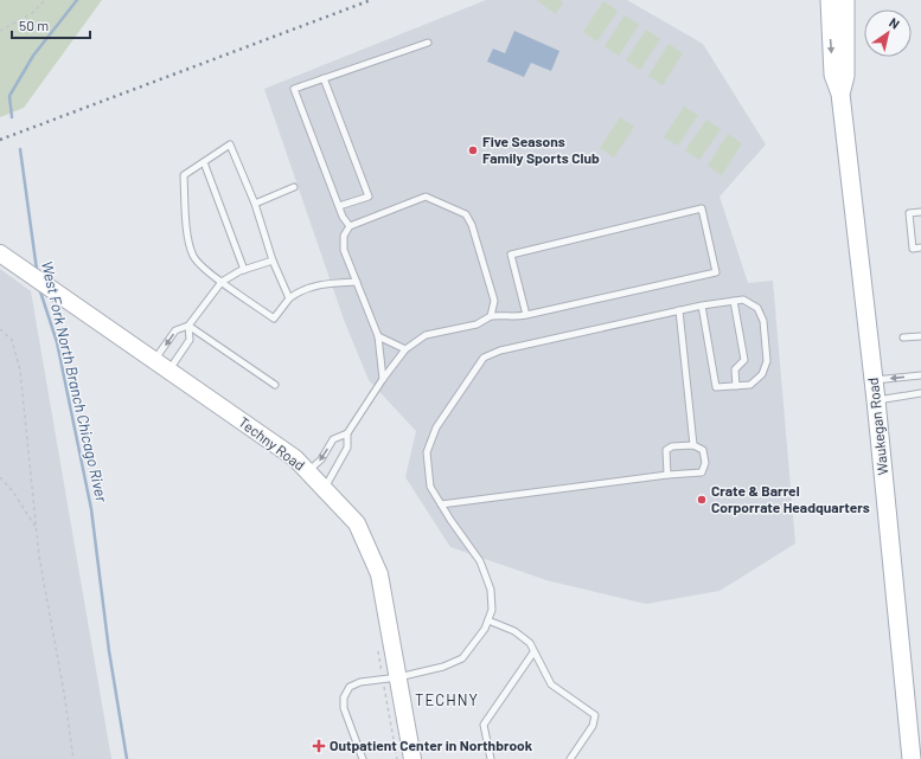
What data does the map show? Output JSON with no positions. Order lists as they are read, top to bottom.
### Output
{
  "streets": {
    "main road": ["Waukegan Road", "Techny Road"]
  },
  "districts": ["TECHNY"],
  "water": ["West Fork North Branch Chicago River"],
  "places": {
    "other": ["Five Seasons Family Sports Club", "Crate & Barrel Corporrate Headquarters"],
    "health": ["Outpatient Center in Northbrook"]
  },
  "scale_bar": "50 m",
  "north": "top right"
}
